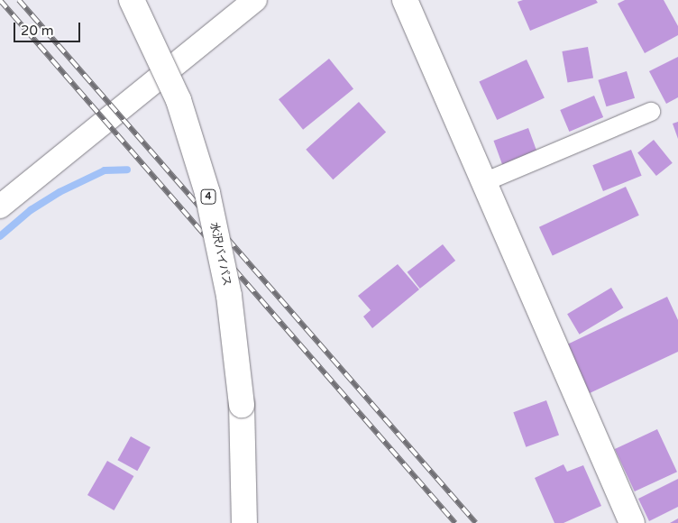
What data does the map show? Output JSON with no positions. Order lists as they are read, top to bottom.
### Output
{
  "streets": {
    "main road": ["4", "水沢バイパス"]
  },
  "scale_bar": "20 m"
}
